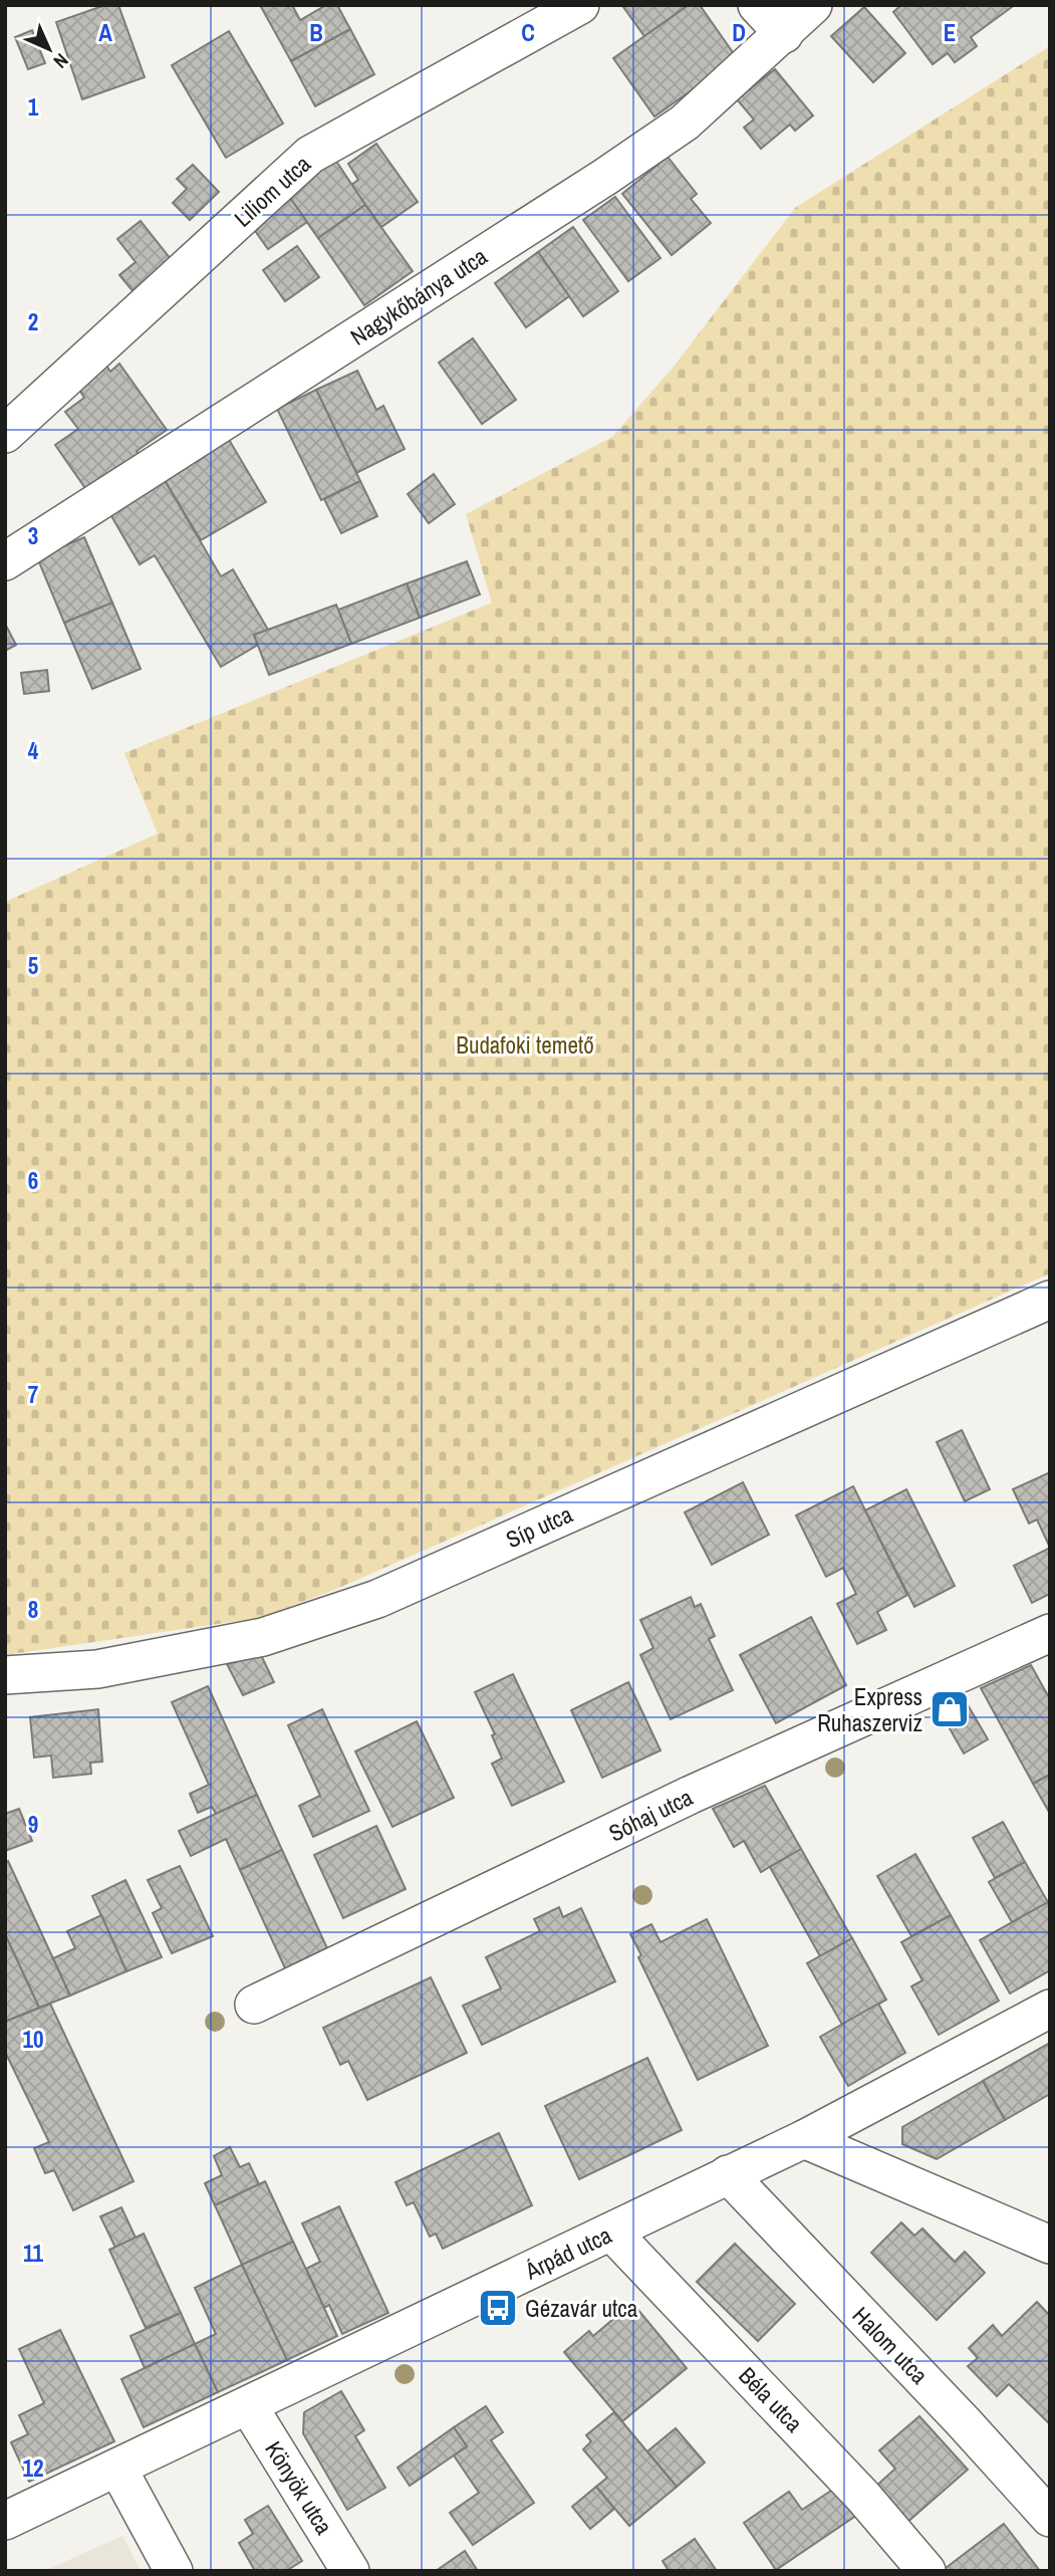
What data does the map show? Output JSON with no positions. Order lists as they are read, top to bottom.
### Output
{
  "streets": {
    "street": [
      "Liliom utca",
      "Nagykőbánya utca",
      "Síp utca",
      "Sóhaj utca",
      "Árpád utca",
      "Halom utca",
      "Béla utca",
      "Könyök utca"
    ]
  },
  "crossings": [
    ["Árpád utca", "Halom utca"],
    ["Árpád utca", "Béla utca"],
    ["Árpád utca", "Könyök utca"]
  ],
  "parks": ["Budafoki temető"],
  "places": {
    "shop": ["Express Ruhaszerviz"],
    "bus stop": ["Gézavár utca"]
  },
  "north": "bottom right",
  "grid": {
    "columns": [
      "A",
      "B",
      "C",
      "D",
      "E"
    ],
    "rows": [
      "1",
      "2",
      "3",
      "4",
      "5",
      "6",
      "7",
      "8",
      "9",
      "10",
      "11",
      "12"
    ]
  }
}
